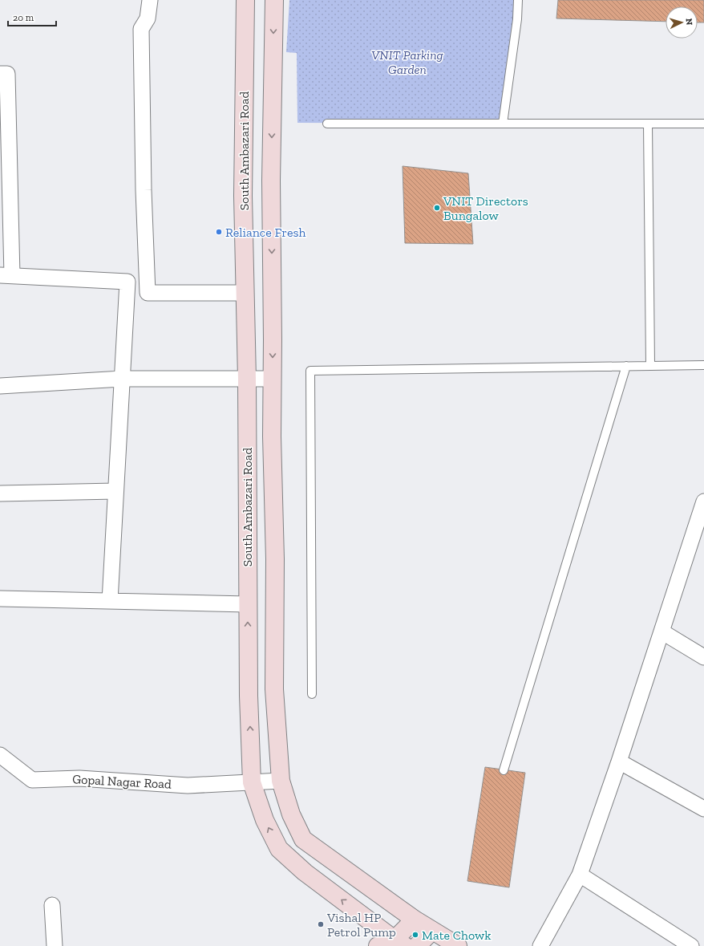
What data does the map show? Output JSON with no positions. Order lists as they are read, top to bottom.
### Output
{
  "streets": {
    "main road": ["South Ambazari Road"],
    "street": ["Gopal Nagar Road"]
  },
  "crossings": [
    ["South Ambazari Road", "Gopal Nagar Road"]
  ],
  "parks": ["VNIT Parking Garden"],
  "places": [
    "VNIT Directors Bungalow",
    "Reliance Fresh",
    "Vishal HP Petrol Pump",
    "Mate Chowk"
  ],
  "scale_bar": "20 m",
  "north": "right"
}
